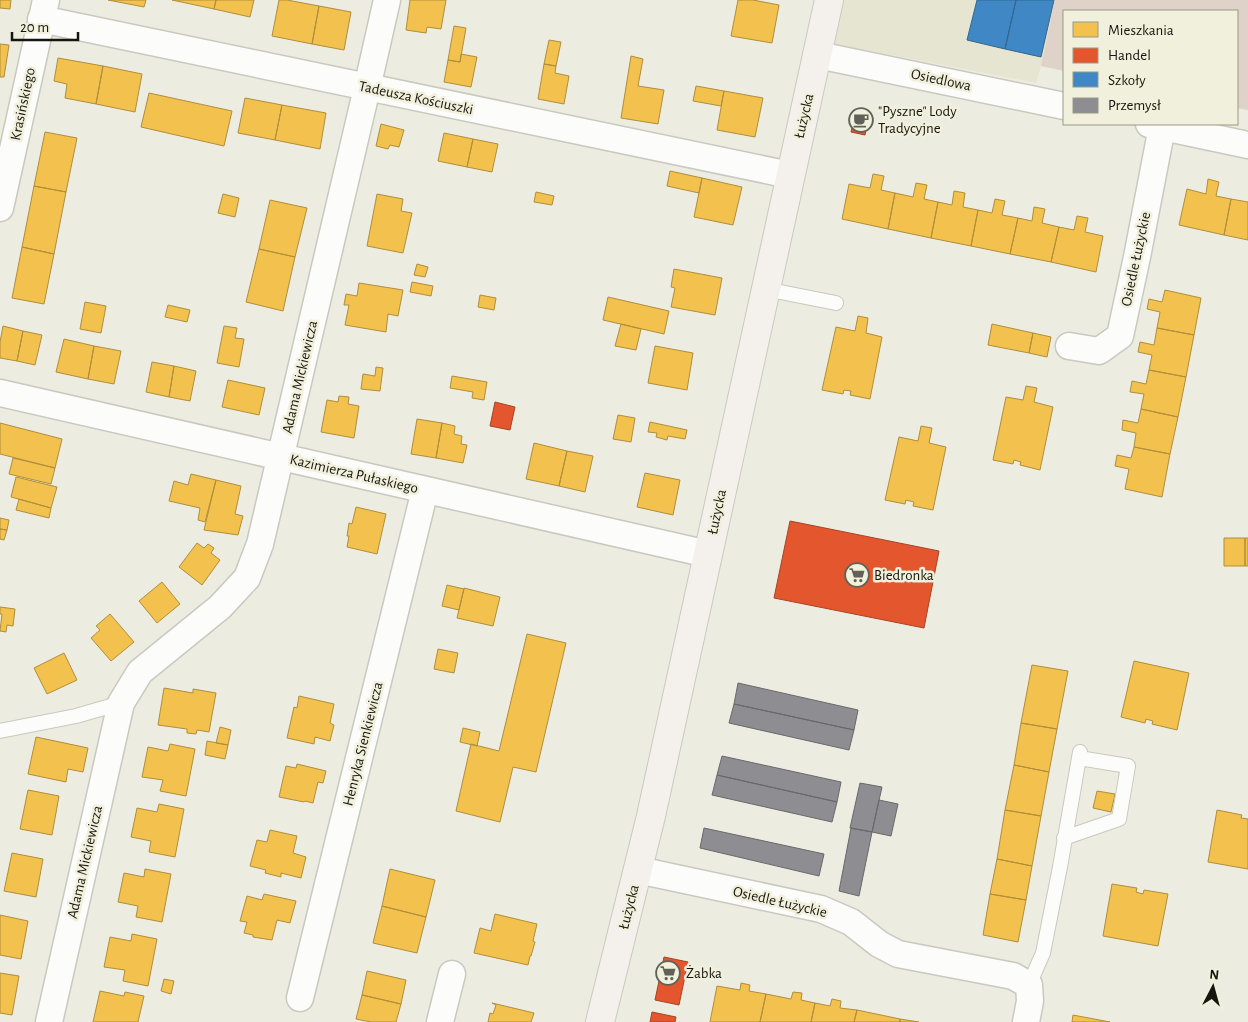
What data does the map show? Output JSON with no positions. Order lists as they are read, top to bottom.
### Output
{
  "streets": {
    "street": [
      "Osiedlowa",
      "Tadeusza Kościuszki",
      "Krasińskiego",
      "Łużycka",
      "Osiedle Łużyckie",
      "Adama Mickiewicza",
      "Kazimierza Pułaskiego",
      "Henryka Sienkiewicza"
    ]
  },
  "crossings": [
    ["Osiedlowa", "Łużycka"],
    ["Tadeusza Kościuszki", "Krasińskiego"],
    ["Tadeusza Kościuszki", "Łużycka"],
    ["Tadeusza Kościuszki", "Adama Mickiewicza"],
    ["Łużycka", "Osiedle Łużyckie"],
    ["Łużycka", "Kazimierza Pułaskiego"],
    ["Adama Mickiewicza", "Kazimierza Pułaskiego"],
    ["Kazimierza Pułaskiego", "Henryka Sienkiewicza"]
  ],
  "places": {
    "cafe": ["\"Pyszne\" Lody Tradycyjne"],
    "supermarket": ["Biedronka", "Żabka"]
  },
  "legend": [
    "Mieszkania",
    "Handel",
    "Szkoły",
    "Przemysł"
  ],
  "scale_bar": "20 m",
  "north": "top"
}
